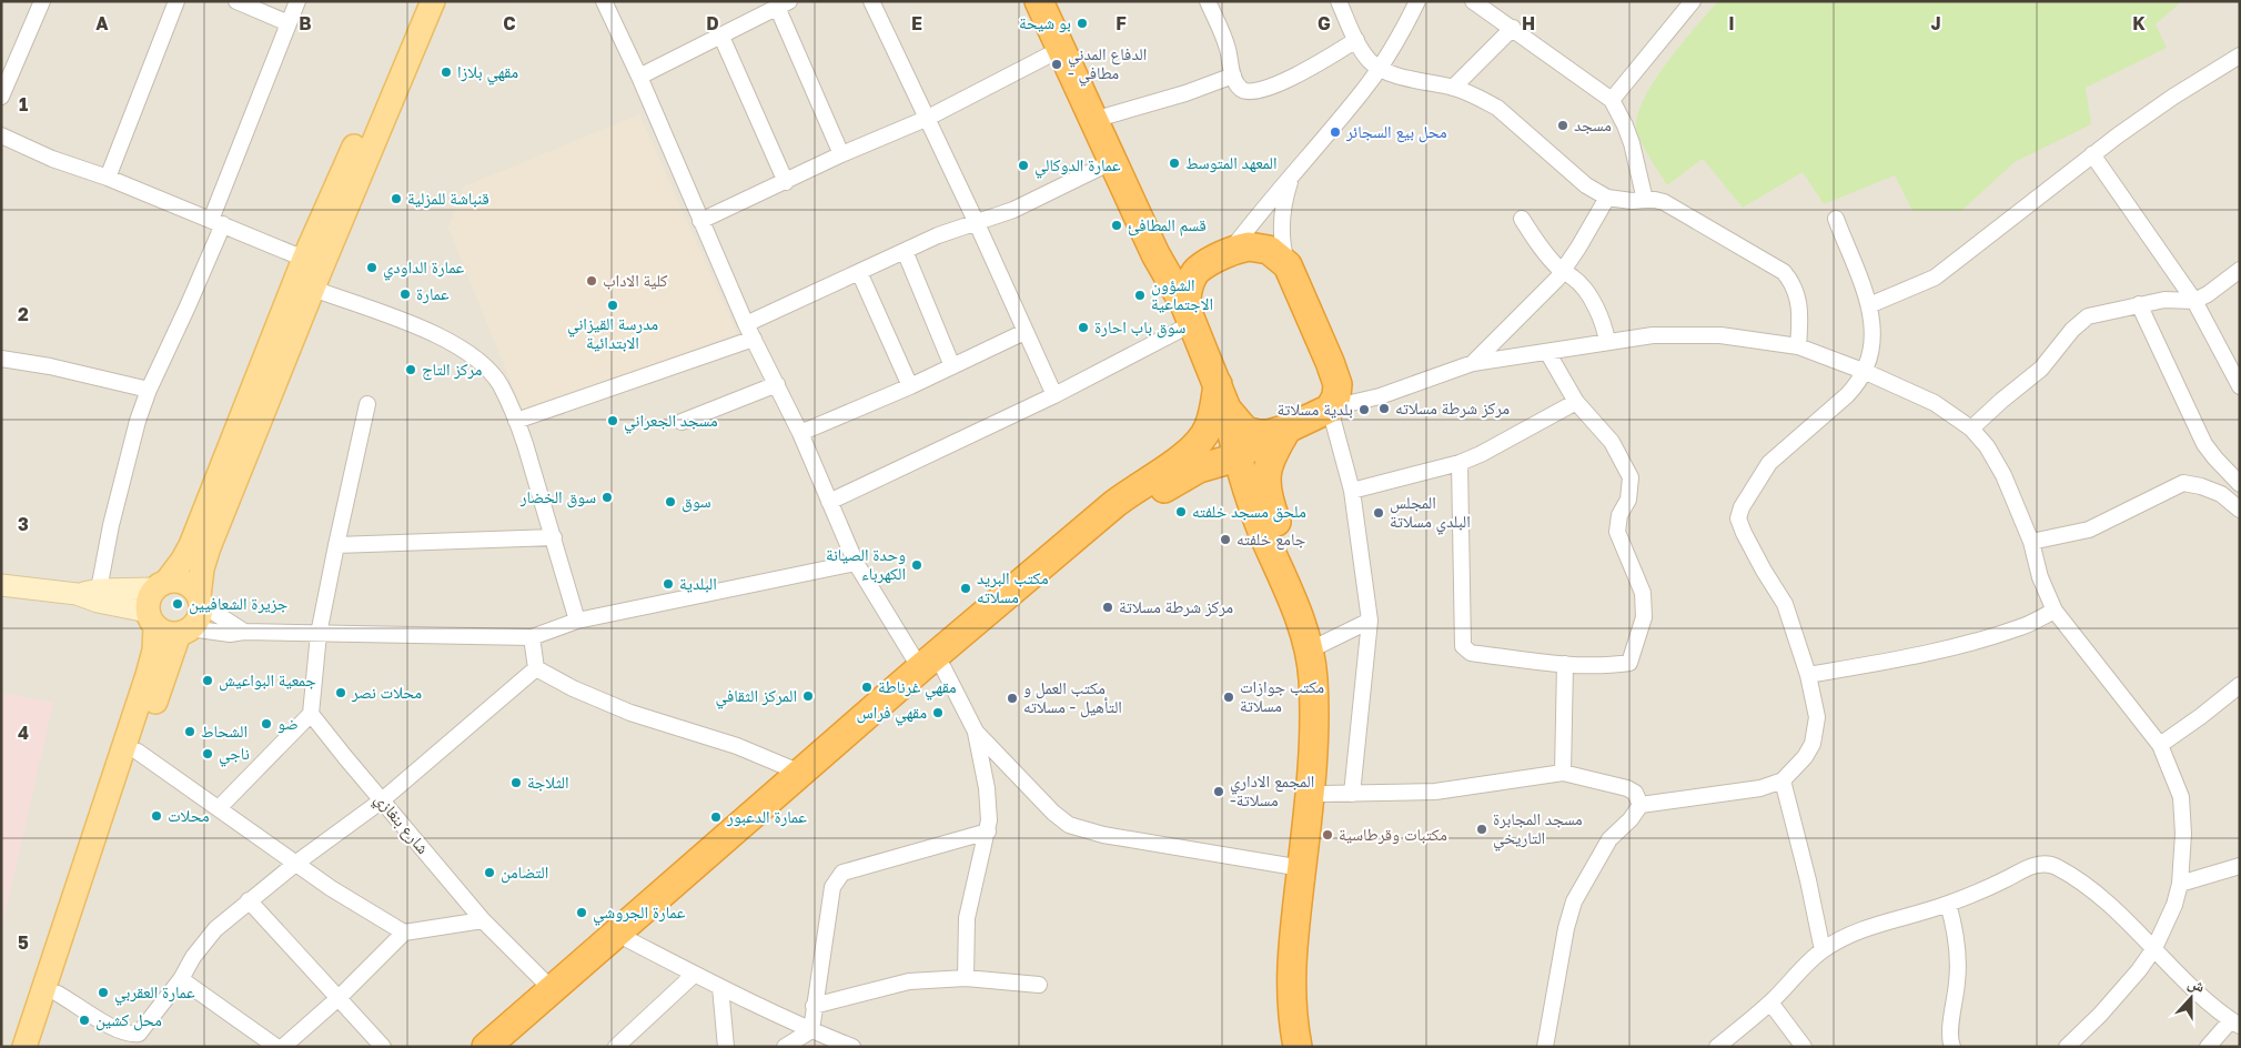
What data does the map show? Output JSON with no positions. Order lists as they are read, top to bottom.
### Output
{
  "streets": {
    "street": ["شارع بنغازي"]
  },
  "places": [
    "بو شيحة",
    "الدفاع المدني - مطافي",
    "مقهي بلازا",
    "مسجد",
    "محل بيع السجائر",
    "المعهد المتوسط",
    "عمارة الدوكالي",
    "قنباشة للمزلية",
    "قسم المطافئ",
    "عمارة الداودي",
    "كلية الاداب",
    "عمارة",
    "الشؤون الاجتماعية",
    "مدرسة القيزاني الابتدائية",
    "سوق باب احارة",
    "مركز التاج",
    "مركز شرطة مسلاته",
    "بلدية مسلاتة",
    "مسجد الجعراني",
    "سوق الخضار",
    "سوق",
    "ملحق مسجد خلفته",
    "المجلس البلدي مسلاتة",
    "جامع خلفته",
    "وحدة الصيانة الكهرباء",
    "البلدية",
    "مكتب البريد مسلاته",
    "جزيرة الشعافيين",
    "مركز شرطة مسلاتة",
    "جمعية البواعيش",
    "مقهي غرناطة",
    "محلات نصر",
    "المركز الثقافي",
    "مكتب جوازات مسلاتة",
    "مكتب العمل و التأهيل - مسلاته",
    "مقهي فراس",
    "ضو",
    "الشحاط",
    "ناجي",
    "الثلاجة",
    "المجمع الاداري -مسلاتة",
    "محلات",
    "عمارة الدعبور",
    "مسجد المجابرة التاريخي",
    "مكتبات وقرطاسية",
    "التضامن",
    "عمارة الجروشي",
    "عمارة العقربي",
    "محل كشين"
  ],
  "north": "top",
  "grid": {
    "columns": [
      "A",
      "B",
      "C",
      "D",
      "E",
      "F",
      "G",
      "H",
      "I",
      "J",
      "K"
    ],
    "rows": [
      "1",
      "2",
      "3",
      "4",
      "5"
    ]
  }
}
